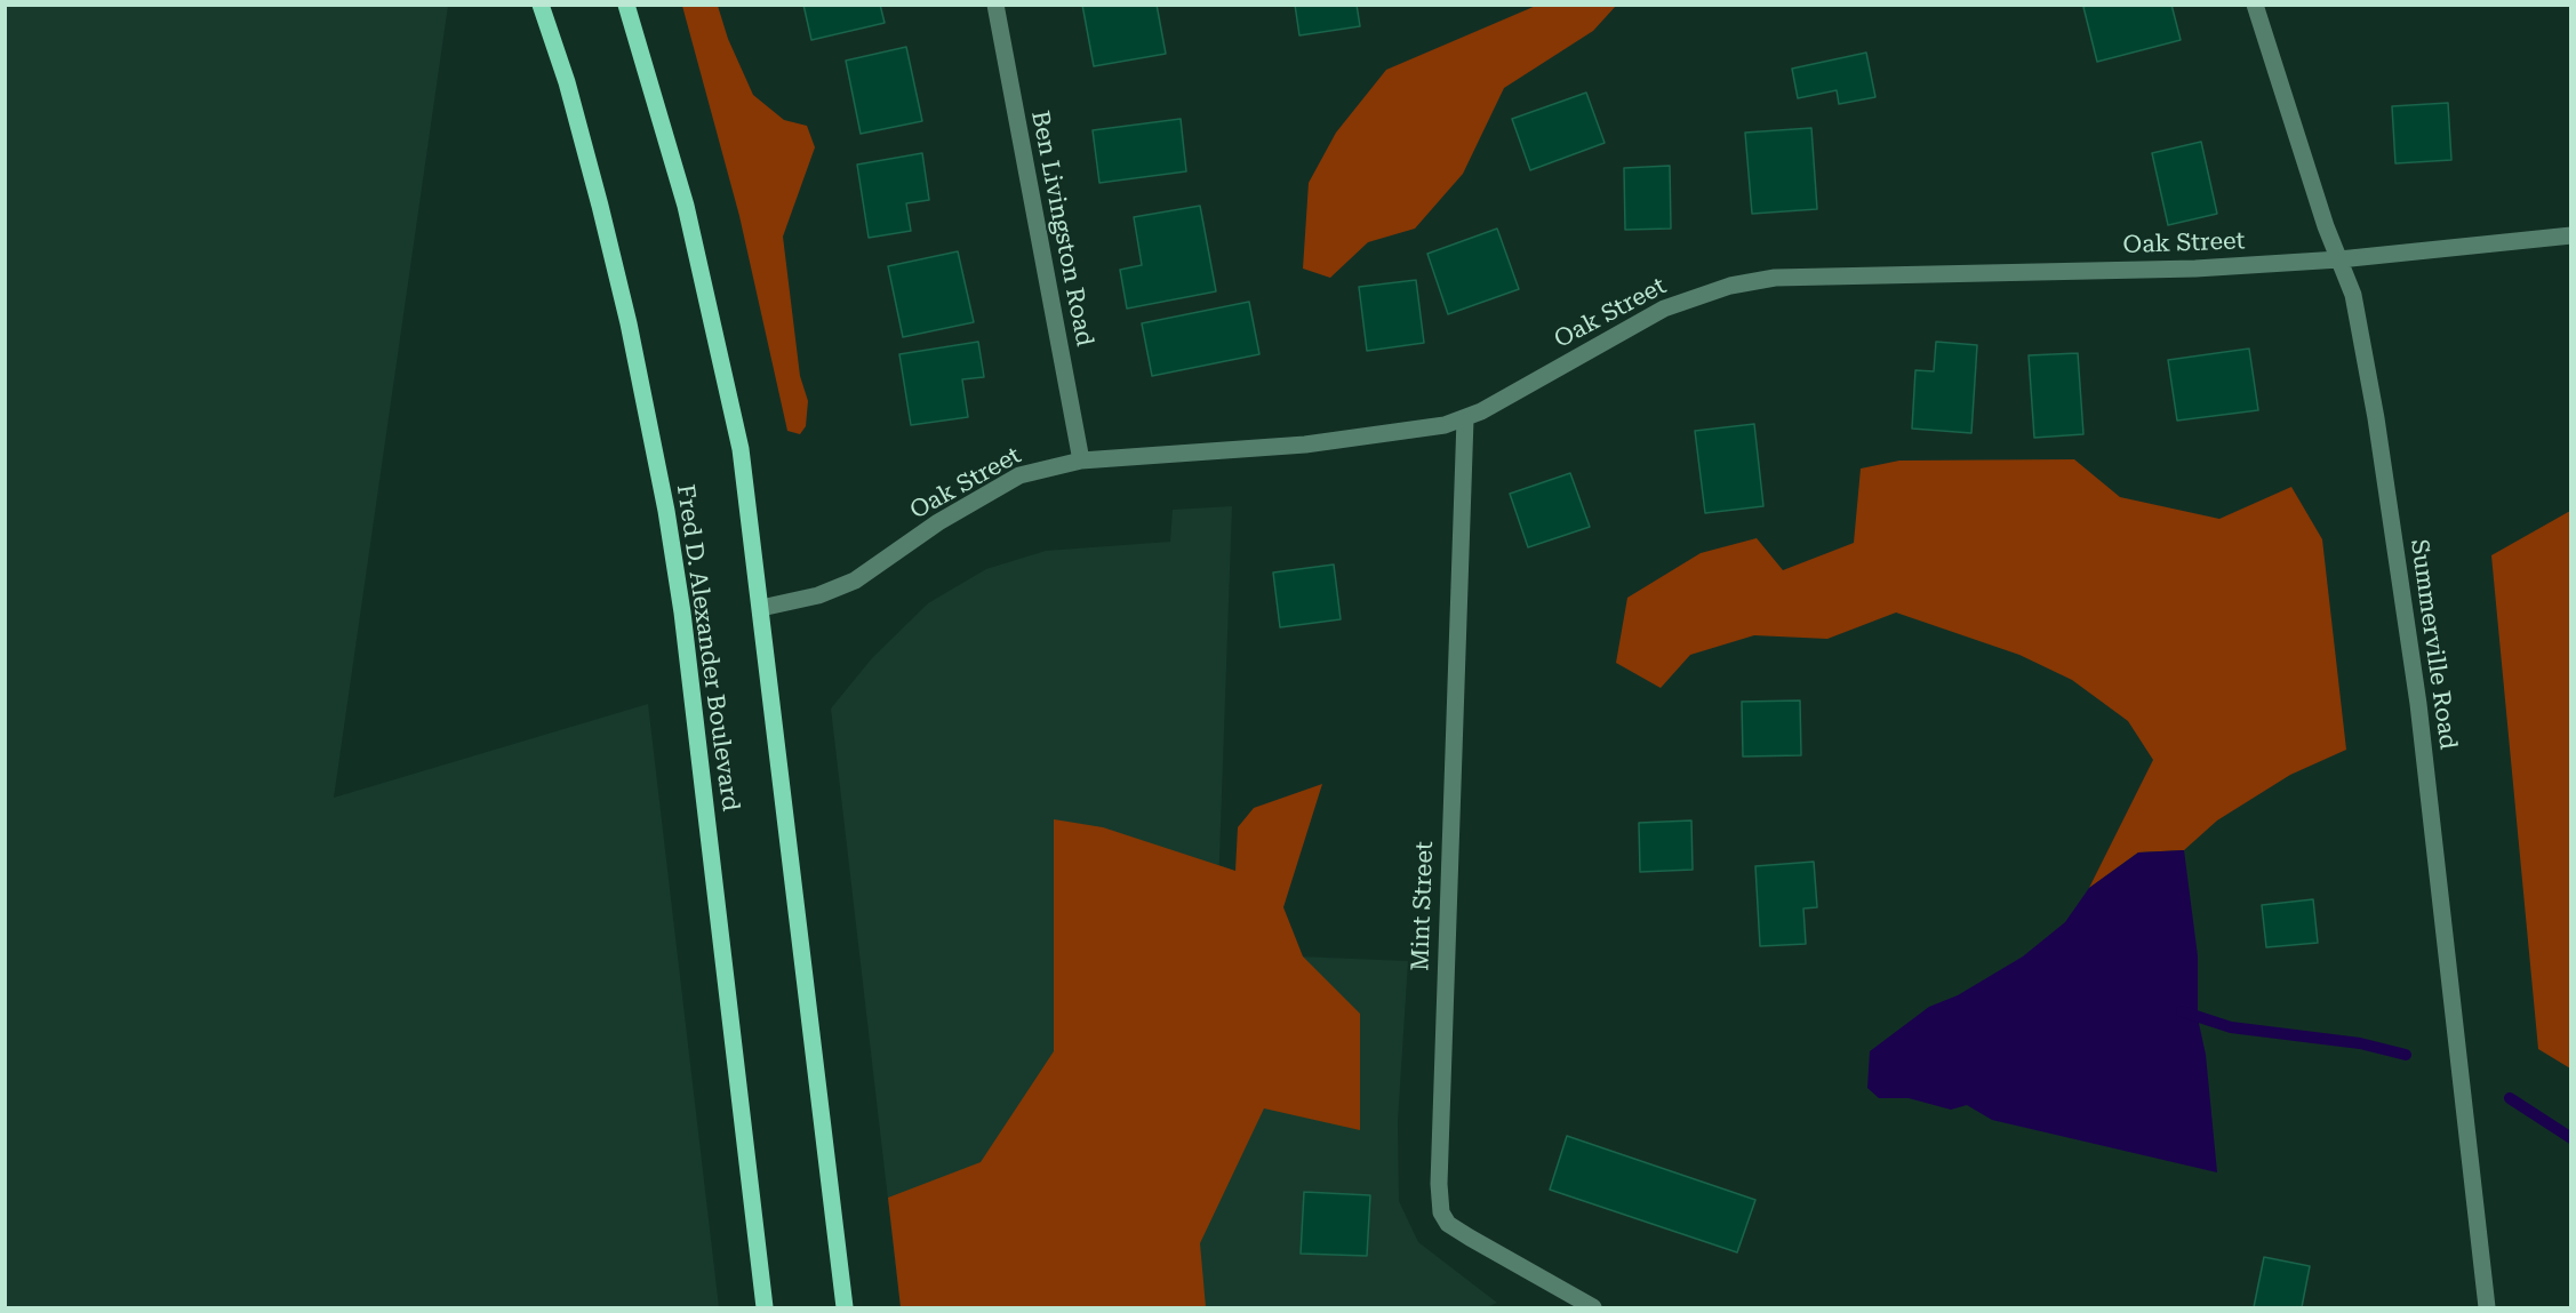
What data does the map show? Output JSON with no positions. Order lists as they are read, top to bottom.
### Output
{
  "streets": {
    "main road": ["Fred D. Alexander Boulevard"],
    "street": [
      "Ben Livingston Road",
      "Oak Street",
      "Summerville Road",
      "Mint Street"
    ]
  },
  "crossings": [
    ["Ben Livingston Road", "Oak Street"],
    ["Oak Street", "Summerville Road"],
    ["Oak Street", "Mint Street"]
  ]
}
